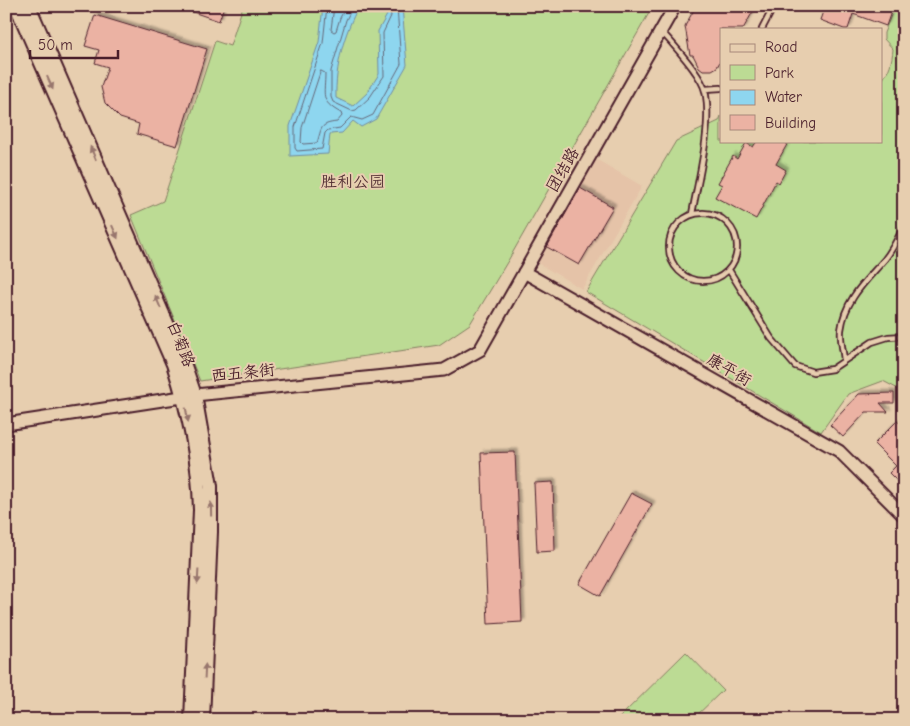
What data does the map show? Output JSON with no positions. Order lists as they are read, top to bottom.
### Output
{
  "streets": {
    "main road": ["白菊路"],
    "street": ["团结路", "康平街", "西五条街"]
  },
  "crossings": [
    ["团结路", "康平街"],
    ["团结路", "西五条街"],
    ["白菊路", "西五条街"]
  ],
  "parks": ["胜利公园"],
  "legend": [
    "Road",
    "Park",
    "Water",
    "Building"
  ],
  "scale_bar": "50 m"
}
